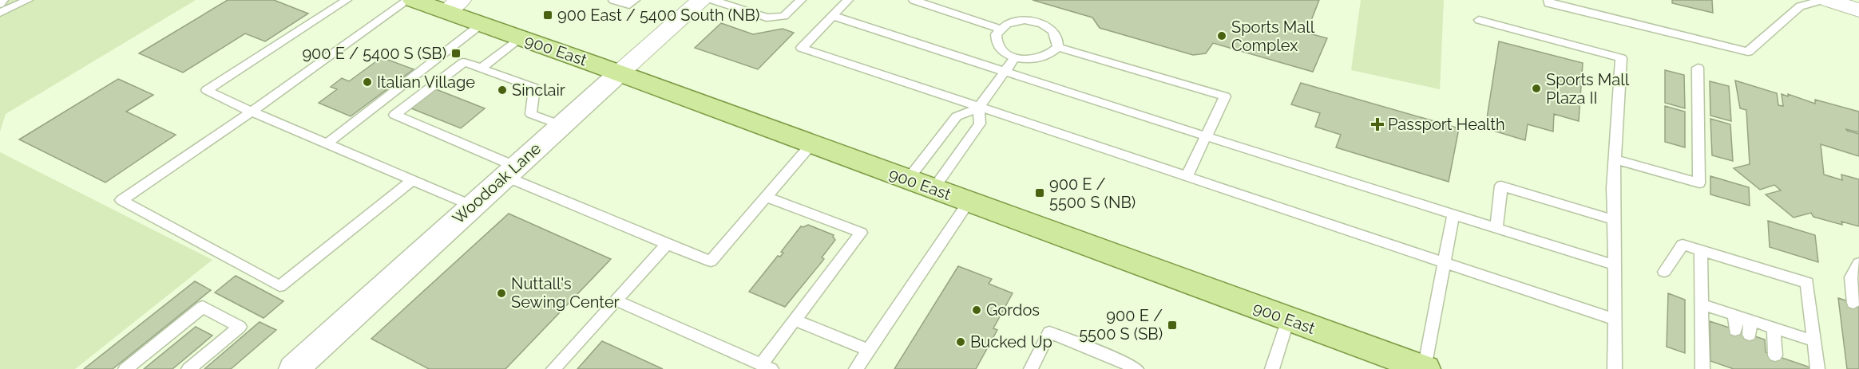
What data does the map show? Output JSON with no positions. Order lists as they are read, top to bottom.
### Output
{
  "streets": {
    "main road": ["900 East"],
    "street": ["Woodoak Lane"]
  },
  "crossings": [
    ["900 East", "Woodoak Lane"]
  ],
  "places": {
    "transit": [
      "900 East / 5400 South (NB)",
      "900 E / 5400 S (SB)",
      "900 E / 5500 S (NB)",
      "900 E / 5500 S (SB)"
    ],
    "other": [
      "Sports Mall Complex",
      "Italian Village",
      "Sports Mall Plaza II",
      "Sinclair",
      "Nuttall's Sewing Center",
      "Gordos",
      "Bucked Up"
    ],
    "health": ["Passport Health"]
  }
}
